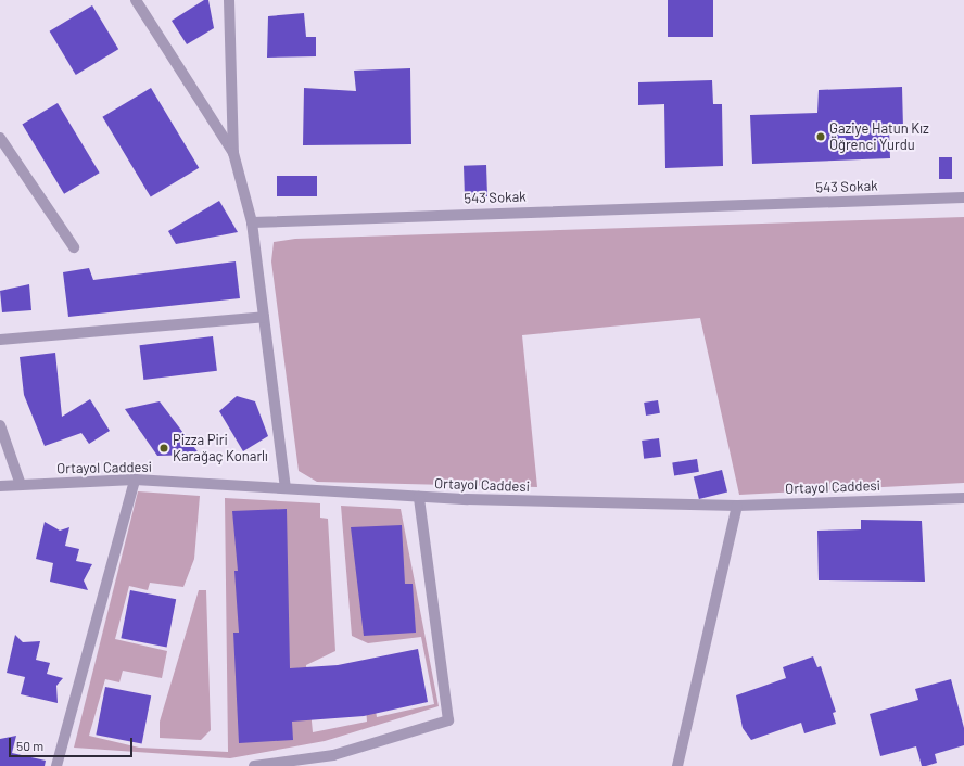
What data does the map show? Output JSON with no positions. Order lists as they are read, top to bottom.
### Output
{
  "streets": {
    "street": ["543 Sokak", "Ortayol Caddesi"]
  },
  "places": ["Gaziye Hatun Kız Öğrenci Yurdu", "Pizza Piri Karağaç Konarlı"],
  "scale_bar": "50 m"
}
